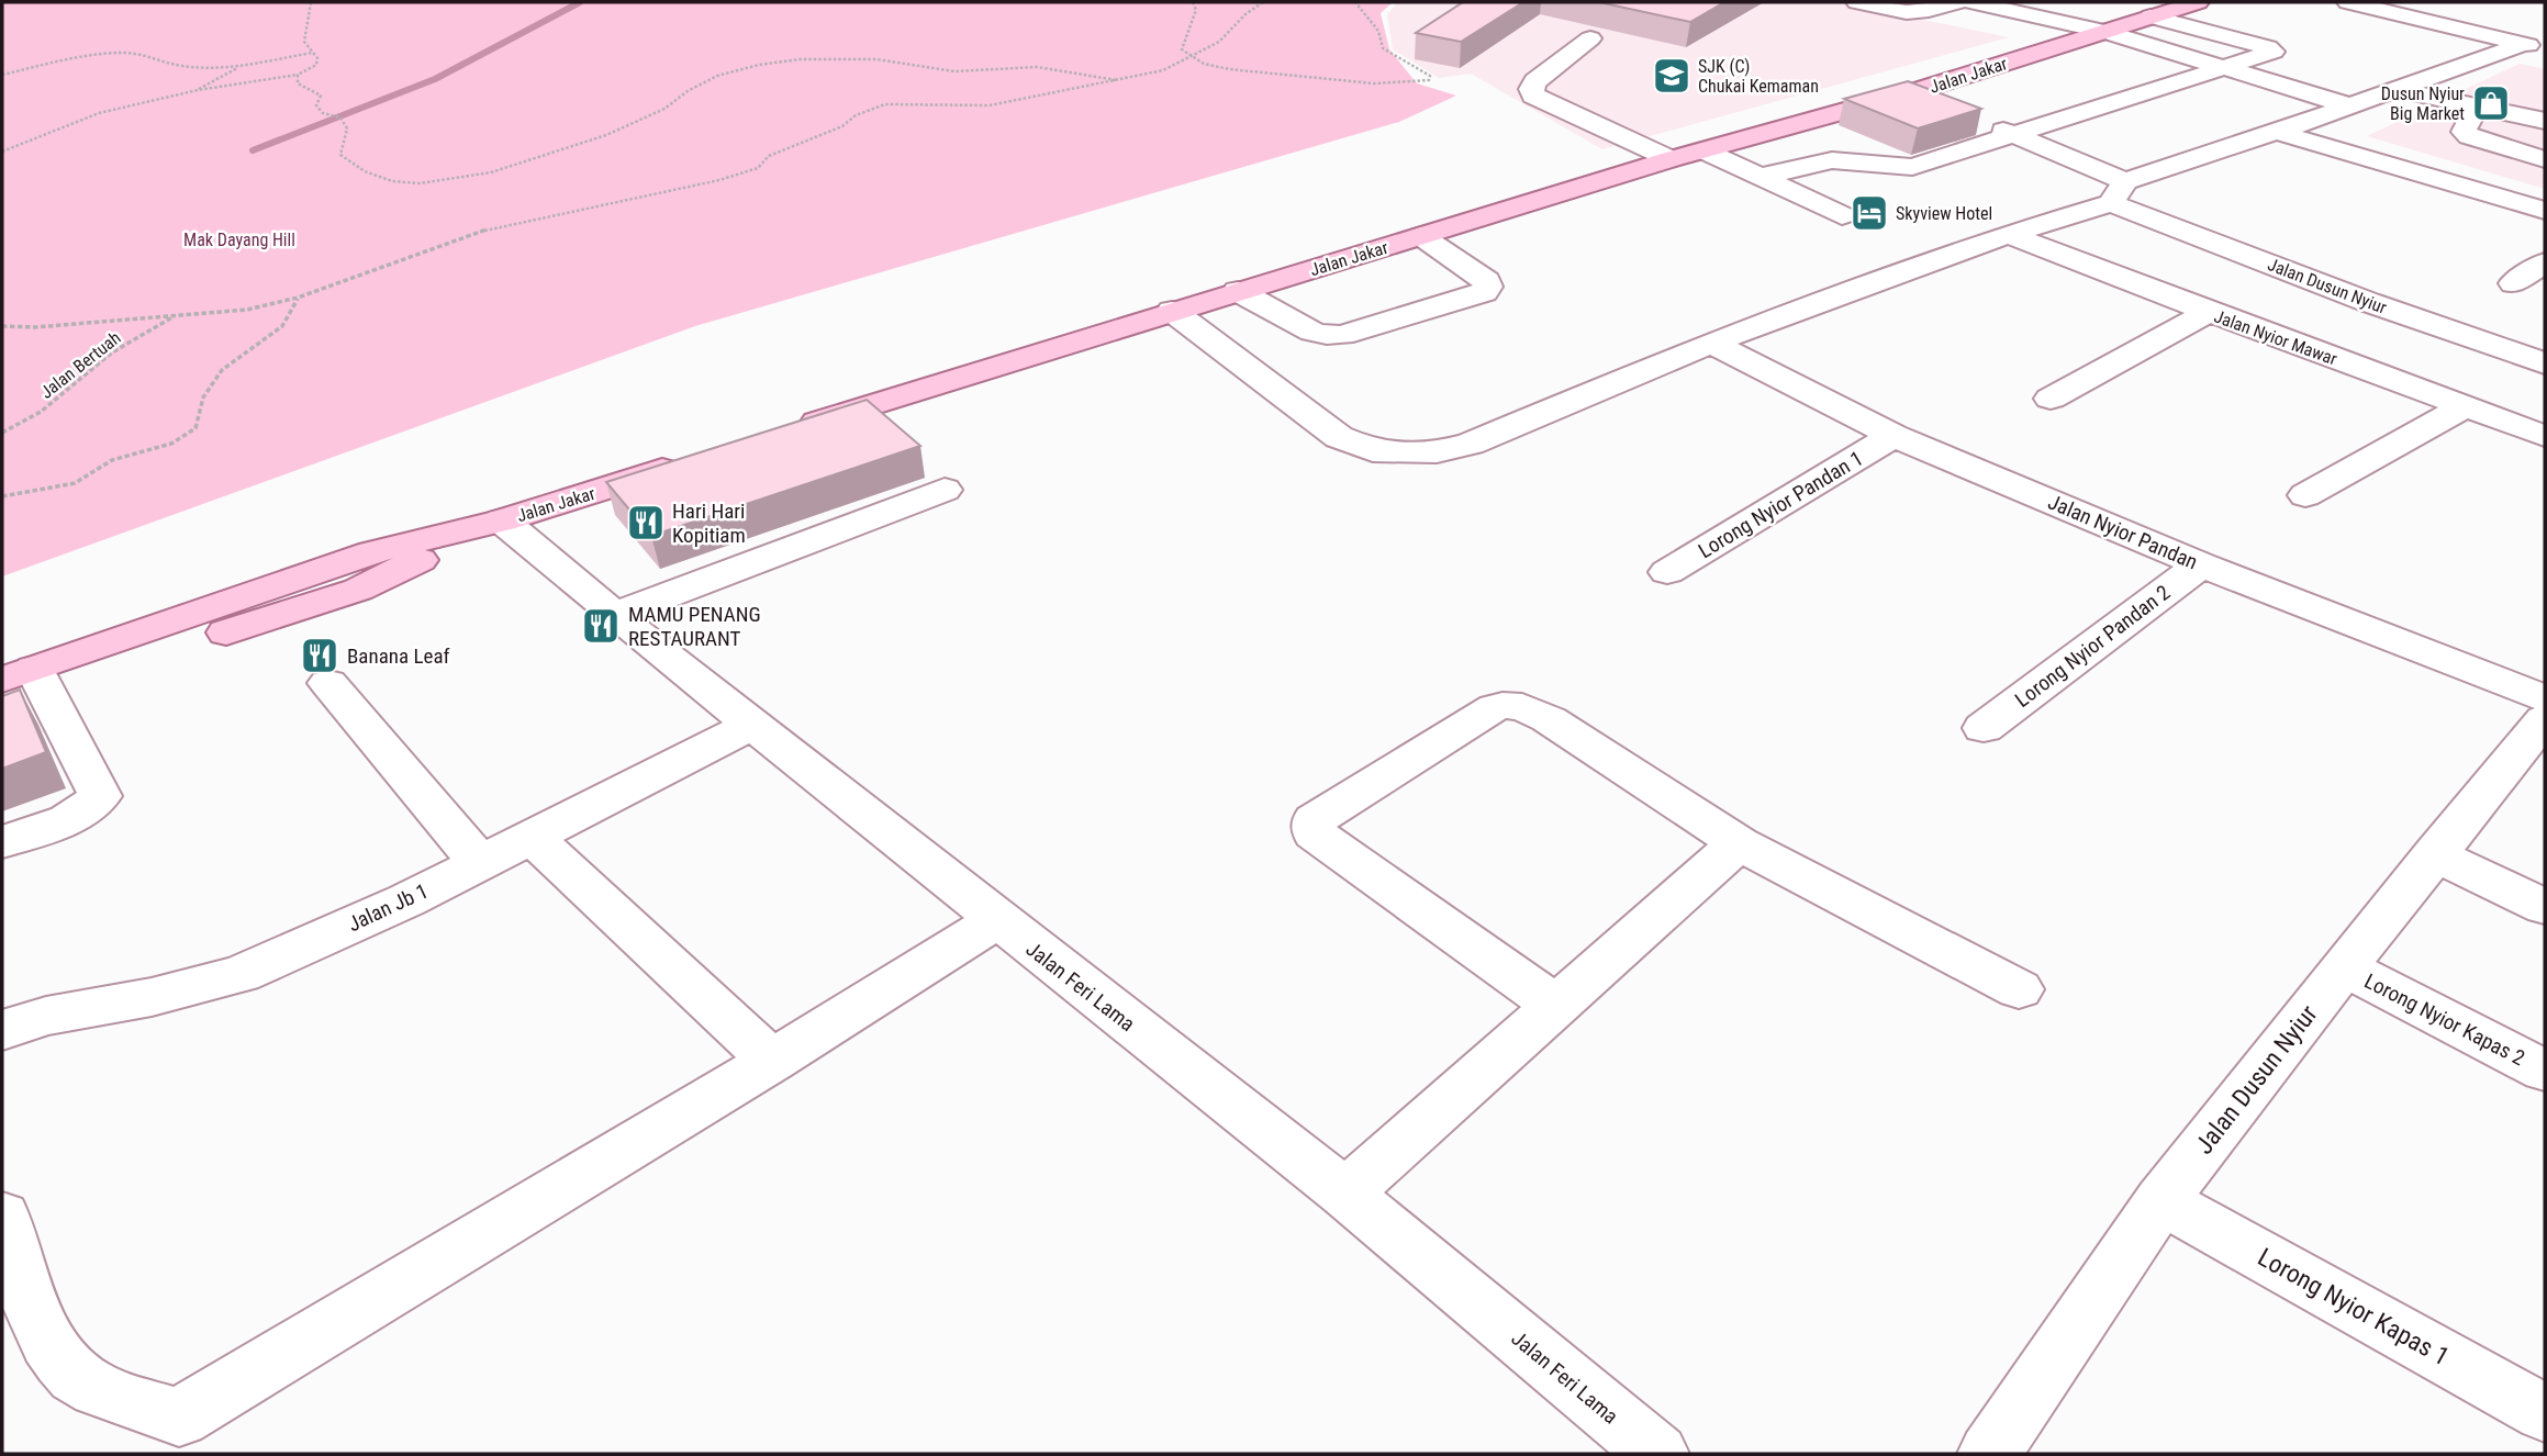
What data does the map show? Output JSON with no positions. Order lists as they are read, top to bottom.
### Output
{
  "streets": {
    "main road": ["Jalan Jakar"],
    "street": [
      "Jalan Dusun Nyiur",
      "Jalan Nyior Mawar",
      "Lorong Nyior Pandan 1",
      "Jalan Nyior Pandan",
      "Lorong Nyior Pandan 2",
      "Jalan Jb 1",
      "Jalan Feri Lama",
      "Lorong Nyior Kapas 2",
      "Lorong Nyior Kapas 1"
    ],
    "path": ["Jalan Bertuah"]
  },
  "crossings": [
    ["Jalan Jakar", "Jalan Feri Lama"],
    ["Jalan Dusun Nyiur", "Lorong Nyior Kapas 2"],
    ["Jalan Dusun Nyiur", "Lorong Nyior Kapas 1"],
    ["Lorong Nyior Pandan 1", "Jalan Nyior Pandan"],
    ["Jalan Nyior Pandan", "Lorong Nyior Pandan 2"],
    ["Jalan Jb 1", "Jalan Feri Lama"]
  ],
  "parks": ["Mak Dayang Hill"],
  "places": {
    "school or university": ["SJK (C) Chukai Kemaman"],
    "shop": ["Dusun Nyiur Big Market"],
    "hotel": ["Skyview Hotel"],
    "restaurant": ["Hari Hari Kopitiam", "MAMU PENANG RESTAURANT", "Banana Leaf"]
  }
}
